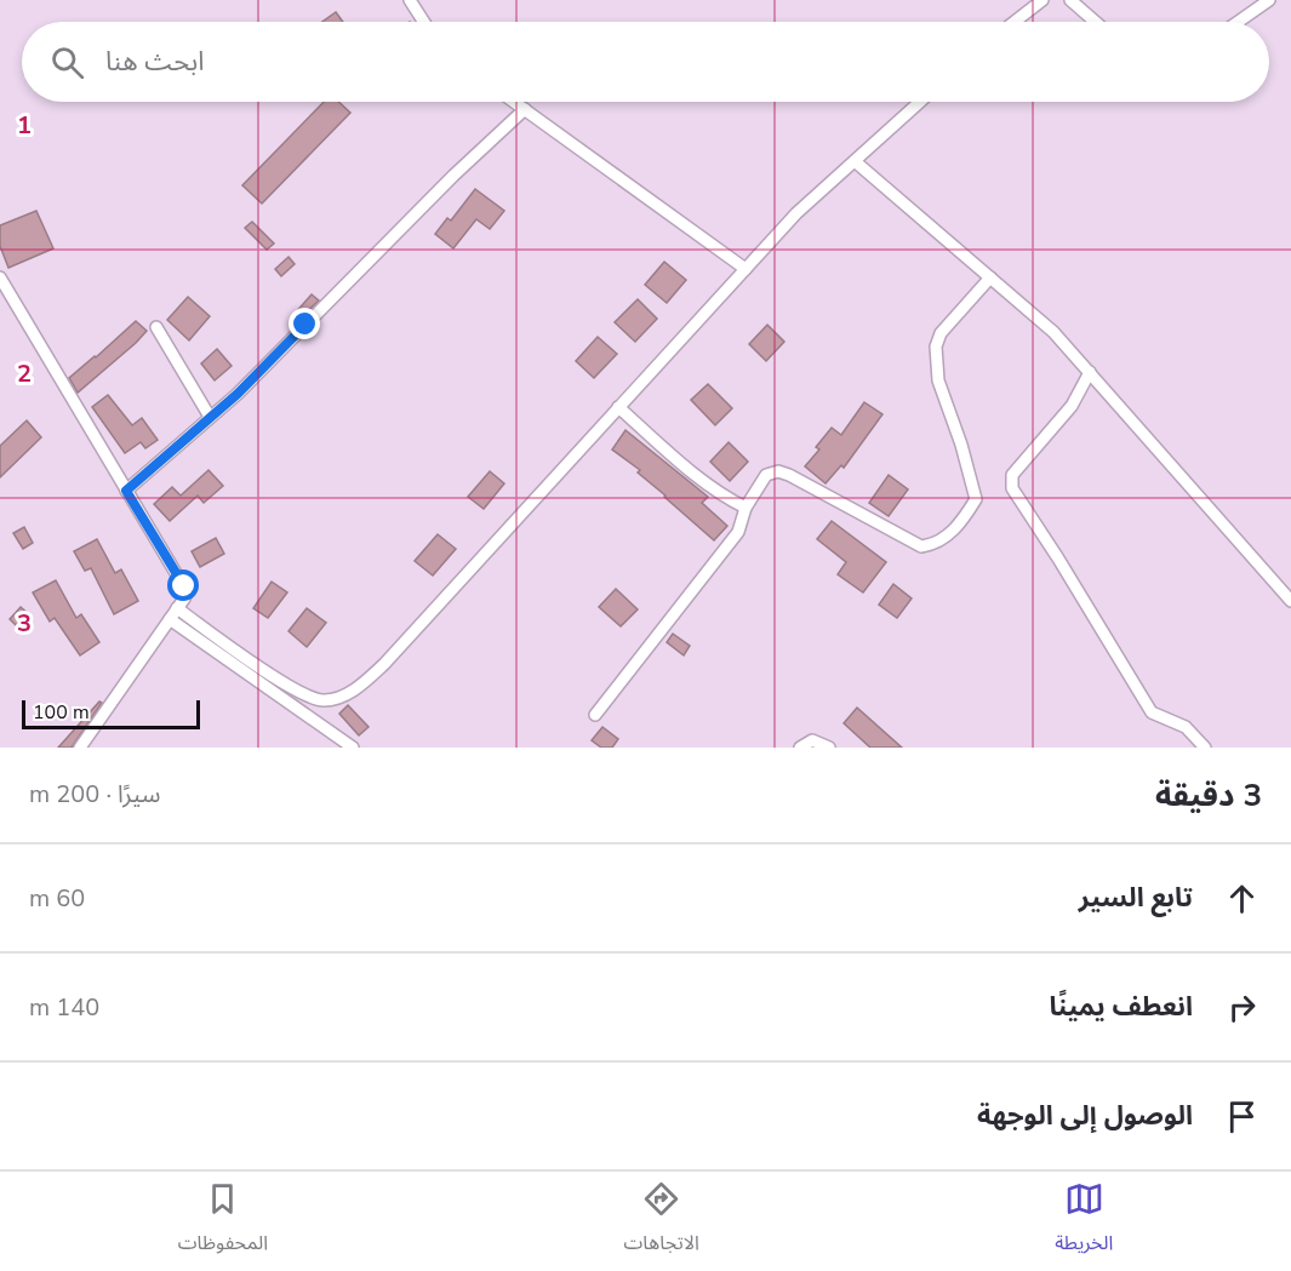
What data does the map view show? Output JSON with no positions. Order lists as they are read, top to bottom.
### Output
{
  "scale_bar": "100 m",
  "page": {
    "search": "ابحث هنا",
    "scale": "100 m",
    "heading": ["3 دقيقة", "سيرًا · 200 m"],
    "list": [
      ["تابع السير", "60 m"],
      ["انعطف يمينًا", "140 m"],
      "الوصول إلى الوجهة"
    ],
    "nav": ["الخريطة", "الاتجاهات", "المحفوظات"]
  },
  "grid": {
    "rows": ["1", "2", "3"]
  }
}
